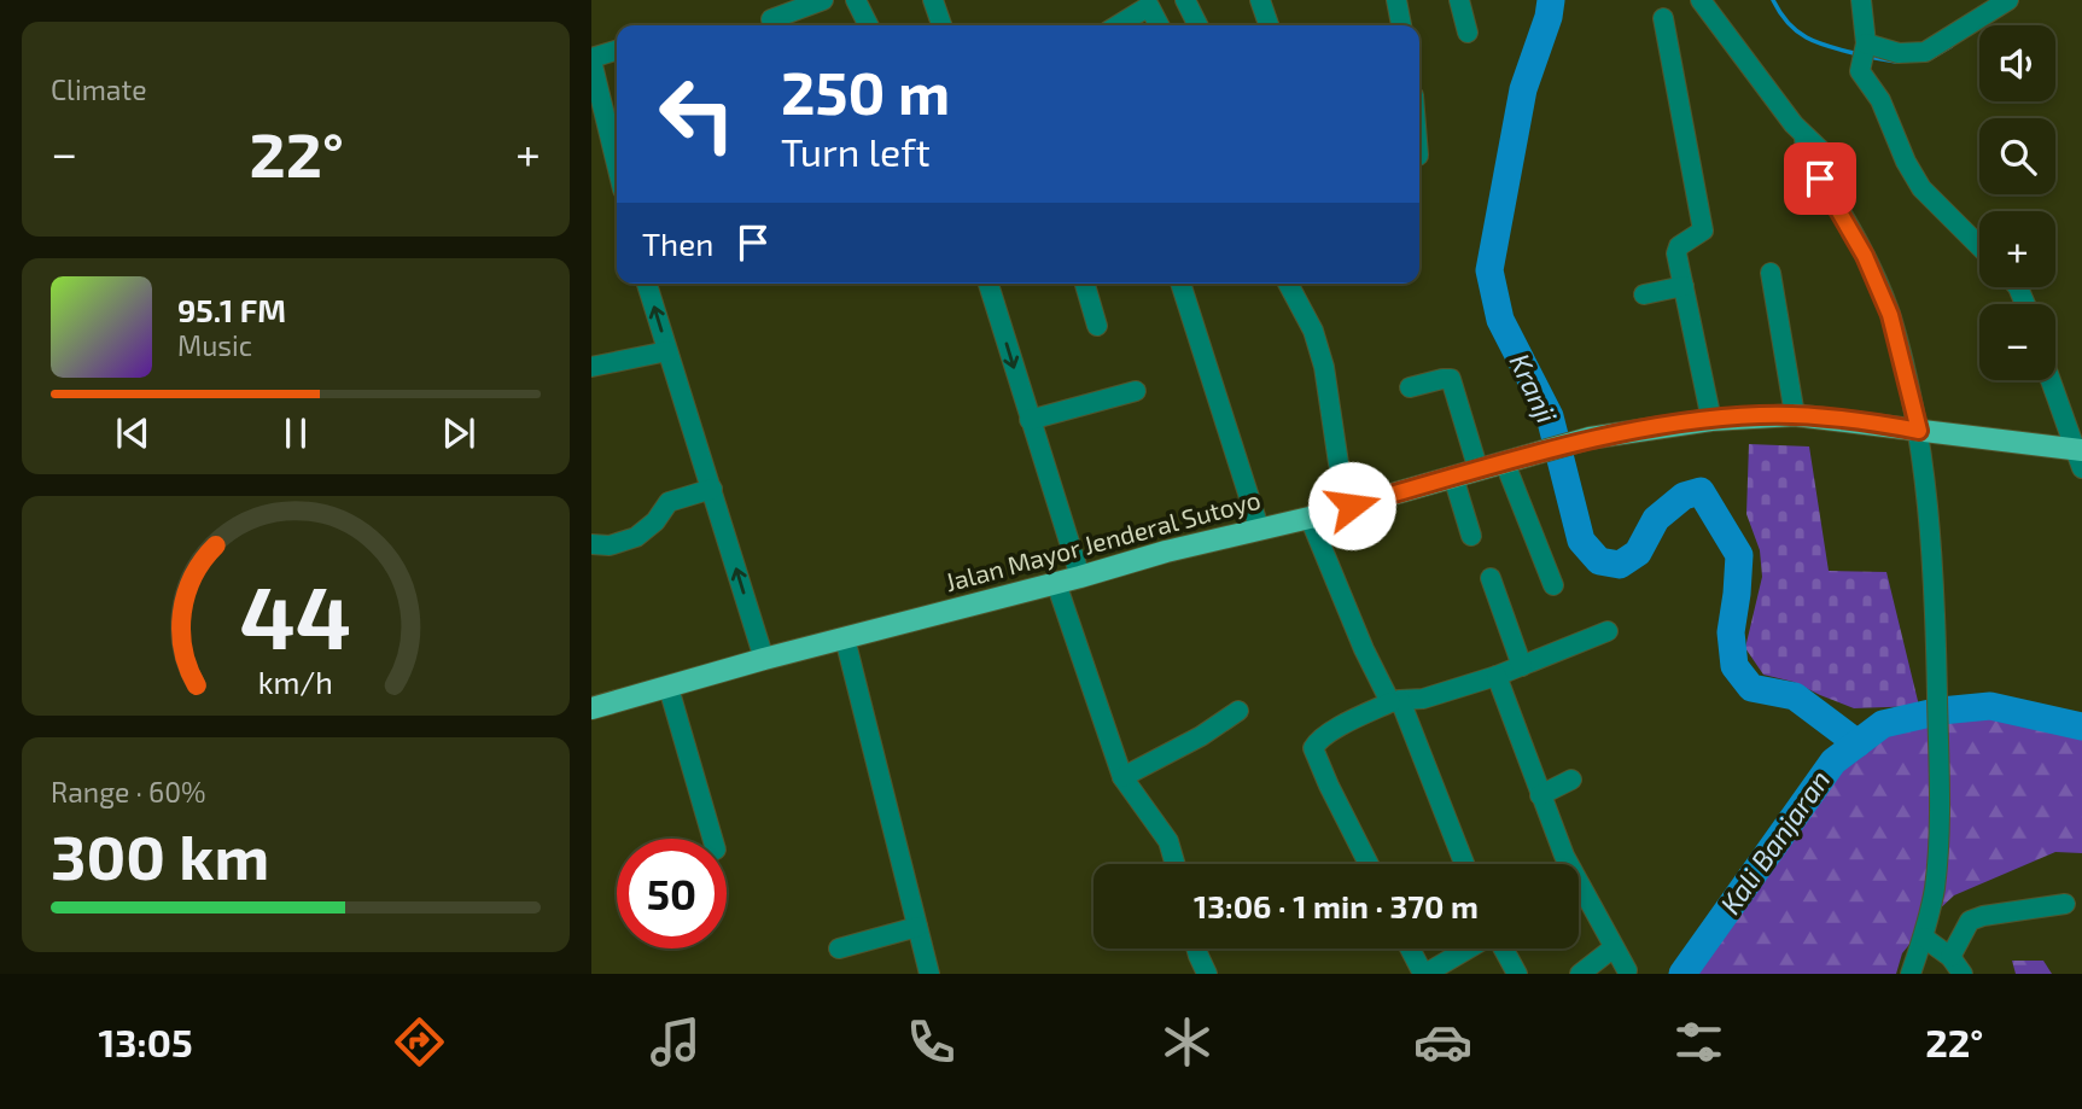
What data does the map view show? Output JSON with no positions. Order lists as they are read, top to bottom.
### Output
{
  "streets": {
    "main road": ["Jalan Mayor Jenderal Sutoyo"]
  },
  "water": ["Kranji", "Kali Banjaran"],
  "page": {
    "tile": [
      "Climate",
      ["Range · 60%", "300 km"]
    ],
    "map_buttons": ["+", "−"],
    "turn": ["250 m", "Turn left"],
    "heat": ["−", "22°", "+"],
    "then": "Then",
    "song": ["95.1 FM", "Music"],
    "limit": "50",
    "trip": "13:06 · 1 min · 370 m",
    "tabs": ["13:05", "22°"],
    "gauge": ["44", "km/h"]
  }
}
